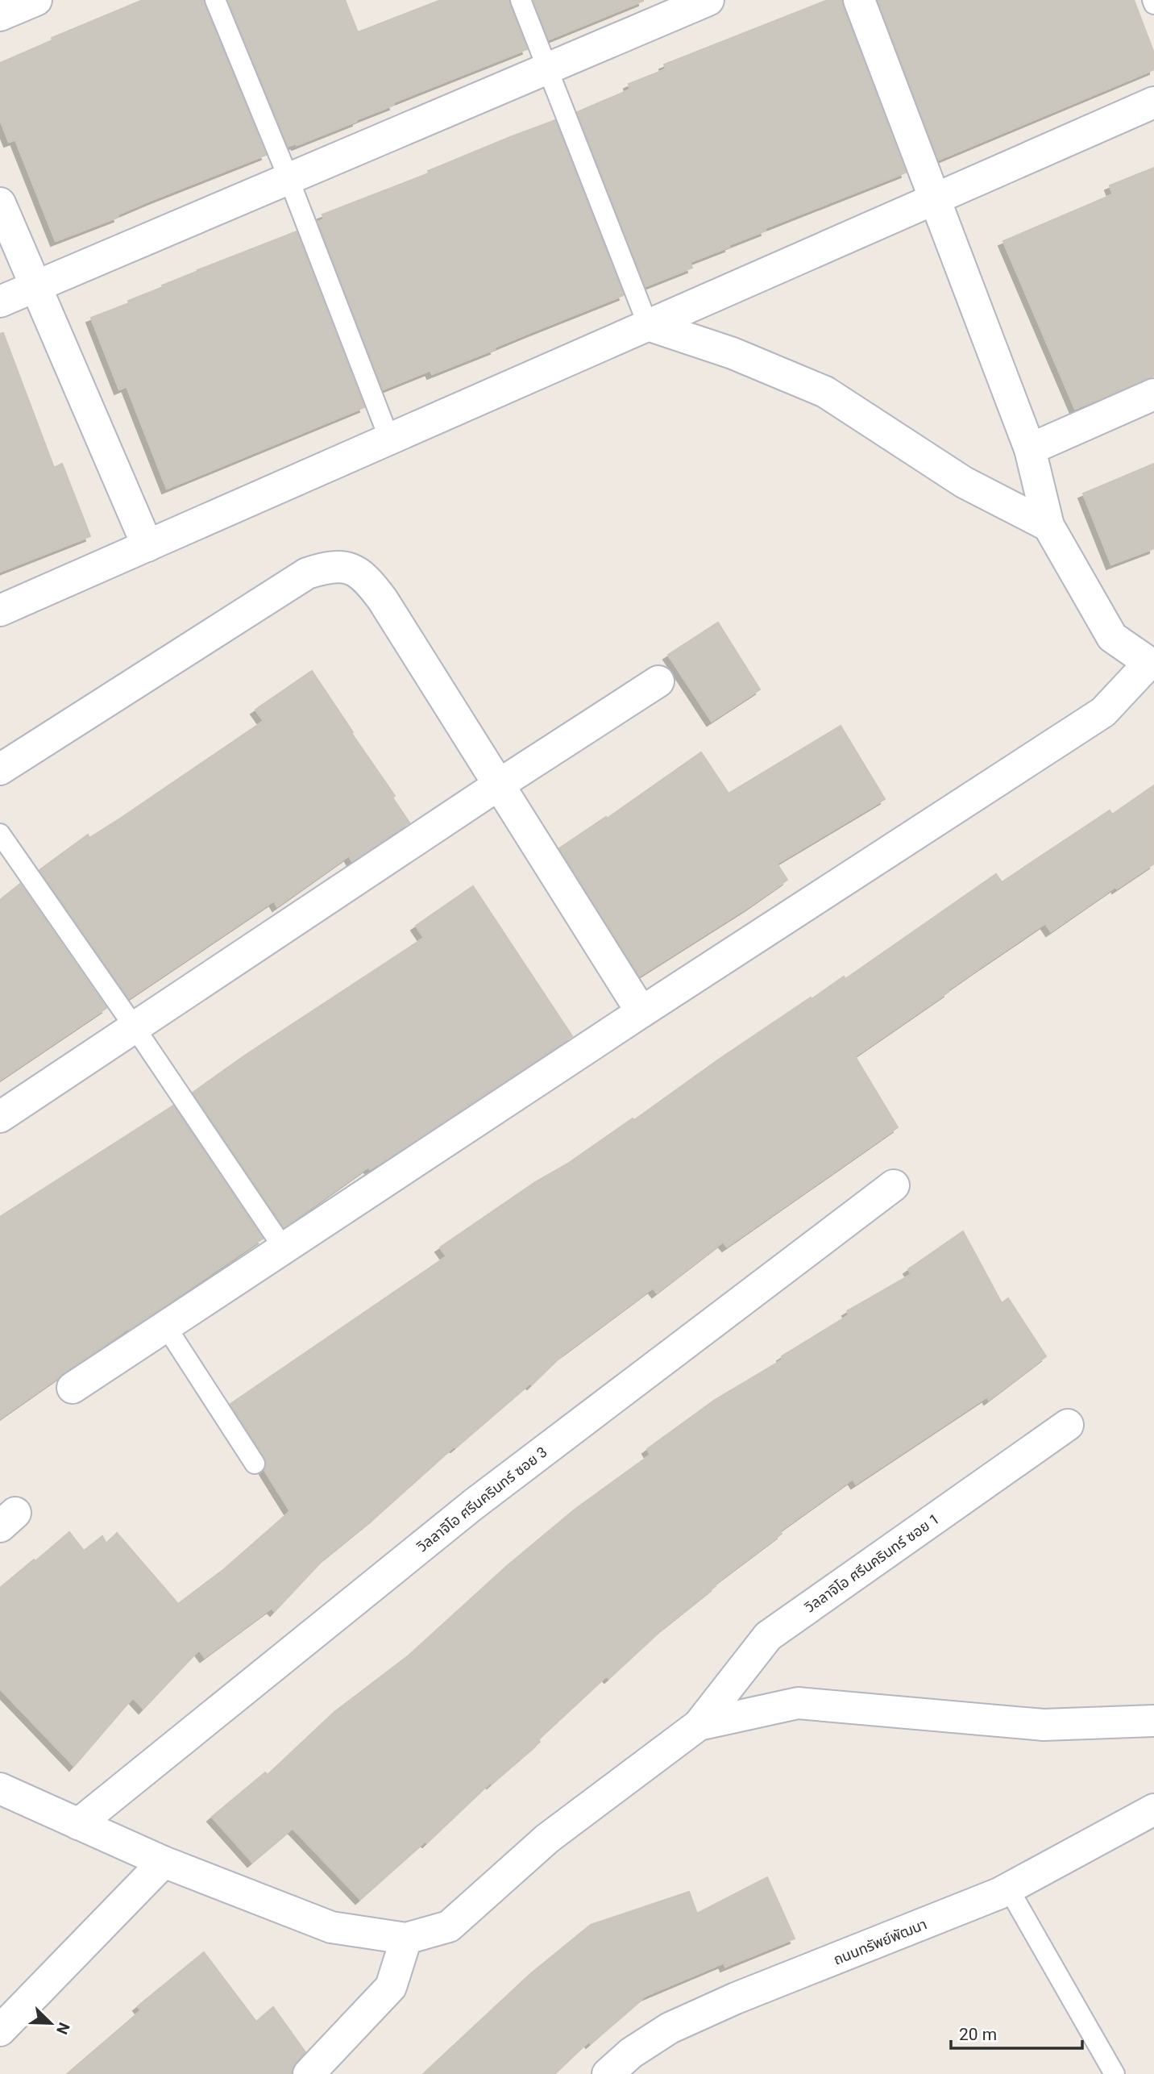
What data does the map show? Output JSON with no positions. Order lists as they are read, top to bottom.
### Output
{
  "streets": {
    "street": ["วิลลาจิโอ ศรีนครินทร์ ซอย 3", "วิลลาจิโอ ศรีนครินทร์ ซอย 1", "ถนนทรัพย์พัฒนา"]
  },
  "scale_bar": "20 m",
  "north": "bottom right"
}
